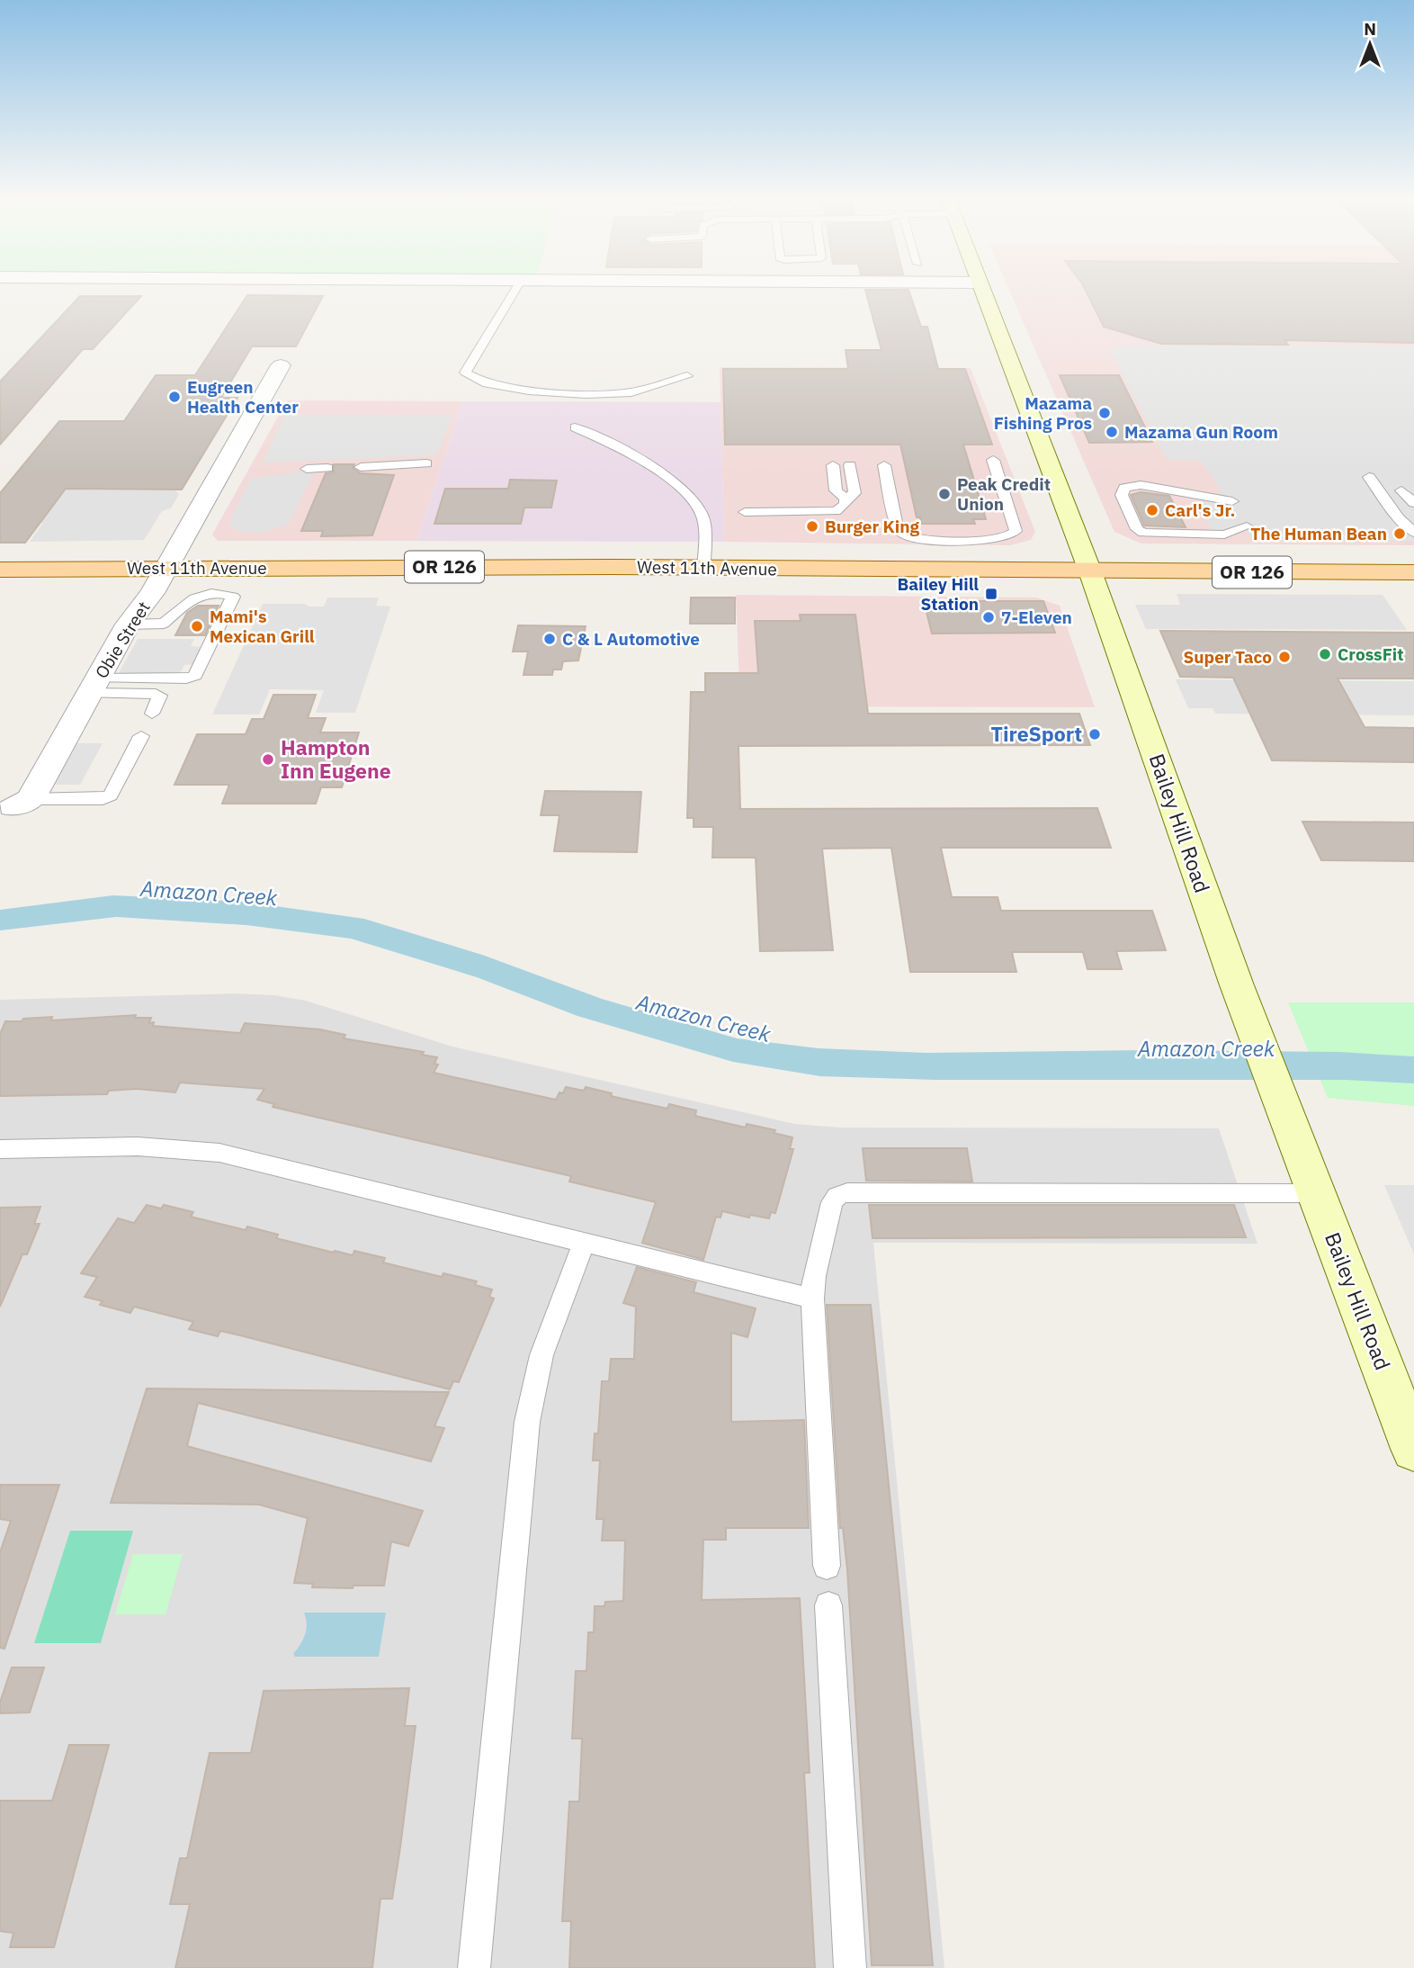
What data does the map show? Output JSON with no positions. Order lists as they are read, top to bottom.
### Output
{
  "streets": {
    "main road": ["OR 126", "West 11th Avenue"],
    "street": ["Obie Street", "Bailey Hill Road"]
  },
  "crossings": [
    ["West 11th Avenue", "Obie Street"],
    ["West 11th Avenue", "Bailey Hill Road"]
  ],
  "water": ["Amazon Creek"],
  "places": {
    "other": [
      "Eugreen Health Center",
      "Mazama Fishing Pros",
      "Mazama Gun Room",
      "Peak Credit Union",
      "Carl's Jr.",
      "Burger King",
      "The Human Bean",
      "7-Eleven",
      "Mami's Mexican Grill",
      "C & L Automotive",
      "CrossFit",
      "Super Taco",
      "TireSport",
      "Hampton Inn Eugene"
    ],
    "transit": ["Bailey Hill Station"]
  },
  "north": "top"
}
